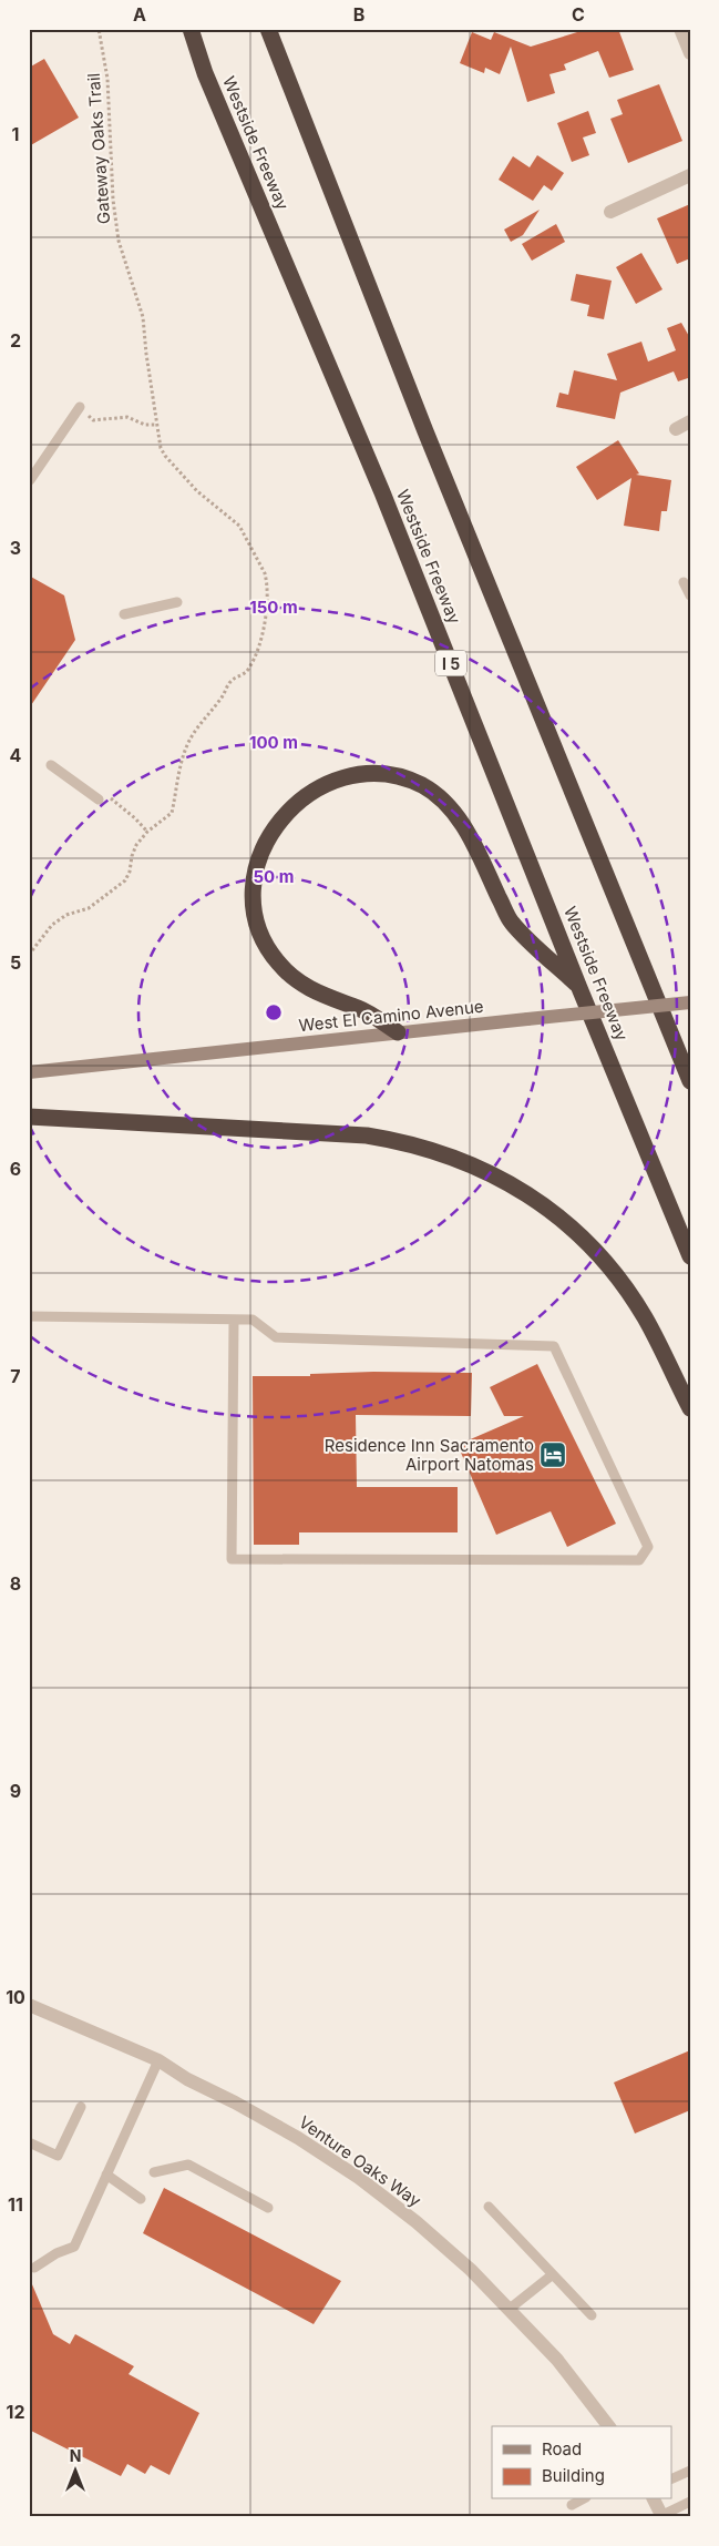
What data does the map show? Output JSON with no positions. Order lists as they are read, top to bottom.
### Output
{
  "streets": {
    "highway": ["Westside Freeway", "I 5"],
    "main road": ["West El Camino Avenue"],
    "street": ["Venture Oaks Way"],
    "path": ["Gateway Oaks Trail"]
  },
  "places": {
    "hotel": ["Residence Inn Sacramento Airport Natomas"]
  },
  "legend": ["Road", "Building"],
  "north": "top",
  "grid": {
    "columns": ["A", "B", "C"],
    "rows": [
      "1",
      "2",
      "3",
      "4",
      "5",
      "6",
      "7",
      "8",
      "9",
      "10",
      "11",
      "12"
    ]
  },
  "rings": ["150 m", "100 m", "50 m"]
}
